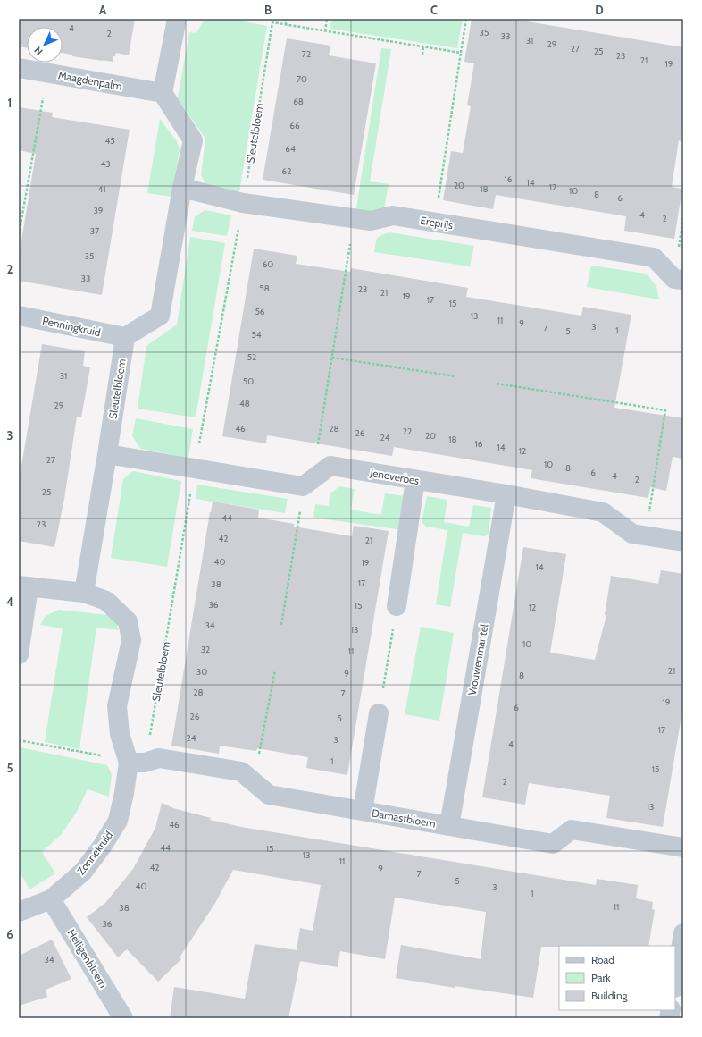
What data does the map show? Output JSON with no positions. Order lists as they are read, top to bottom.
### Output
{
  "streets": {
    "street": [
      "Maagdenpalm",
      "Sleutelbloem",
      "Ereprijs",
      "Penningkruid",
      "Jeneverbes",
      "Vrouwenmantel",
      "Damastbloem",
      "Zonnekruid",
      "Heiligenbloem"
    ]
  },
  "crossings": [
    ["Sleutelbloem", "Ereprijs"],
    ["Sleutelbloem", "Penningkruid"],
    ["Sleutelbloem", "Damastbloem"],
    ["Sleutelbloem", "Zonnekruid"],
    ["Jeneverbes", "Vrouwenmantel"],
    ["Vrouwenmantel", "Damastbloem"],
    ["Damastbloem", "Zonnekruid"],
    ["Zonnekruid", "Heiligenbloem"]
  ],
  "house_numbers": [
    "4",
    "35",
    "2",
    "33",
    "31",
    "29",
    "27",
    "25",
    "72",
    "23",
    "21",
    "19",
    "70",
    "68",
    "66",
    "45",
    "64",
    "43",
    "62",
    "16",
    "14",
    "20",
    "12",
    "41",
    "18",
    "10",
    "8",
    "6",
    "39",
    "4",
    "2",
    "37",
    "35",
    "60",
    "33",
    "58",
    "23",
    "21",
    "19",
    "17",
    "15",
    "56",
    "13",
    "11",
    "9",
    "3",
    "7",
    "1",
    "5",
    "54",
    "52",
    "31",
    "50",
    "48",
    "29",
    "46",
    "28",
    "22",
    "26",
    "20",
    "24",
    "18",
    "16",
    "14",
    "12",
    "27",
    "10",
    "8",
    "6",
    "4",
    "2",
    "25",
    "44",
    "23",
    "42",
    "21",
    "40",
    "19",
    "14",
    "17",
    "38",
    "36",
    "15",
    "12",
    "34",
    "13",
    "10",
    "32",
    "11",
    "21",
    "30",
    "9",
    "8",
    "28",
    "7",
    "19",
    "6",
    "26",
    "5",
    "17",
    "24",
    "3",
    "4",
    "1",
    "15",
    "2",
    "13",
    "46",
    "44",
    "15",
    "13",
    "11",
    "42",
    "9",
    "7",
    "5",
    "40",
    "3",
    "1",
    "11",
    "38",
    "36",
    "34"
  ],
  "legend": ["Road", "Park", "Building"],
  "north": "bottom left",
  "grid": {
    "columns": [
      "A",
      "B",
      "C",
      "D"
    ],
    "rows": [
      "1",
      "2",
      "3",
      "4",
      "5",
      "6"
    ]
  }
}
